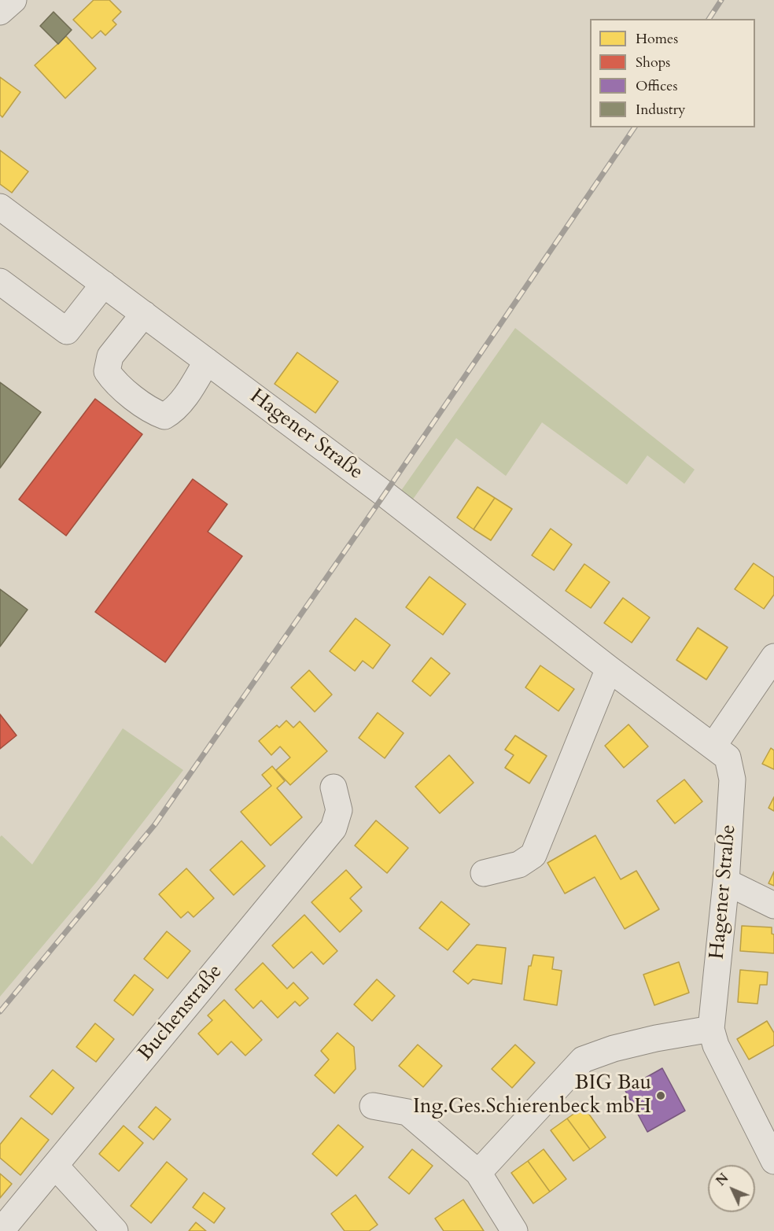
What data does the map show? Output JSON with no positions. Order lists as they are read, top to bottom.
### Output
{
  "streets": {
    "street": ["Hagener Straße", "Buchenstraße"]
  },
  "places": ["BIG Bau Ing.Ges.Schierenbeck mbH"],
  "legend": [
    "Homes",
    "Shops",
    "Offices",
    "Industry"
  ],
  "north": "top left"
}
